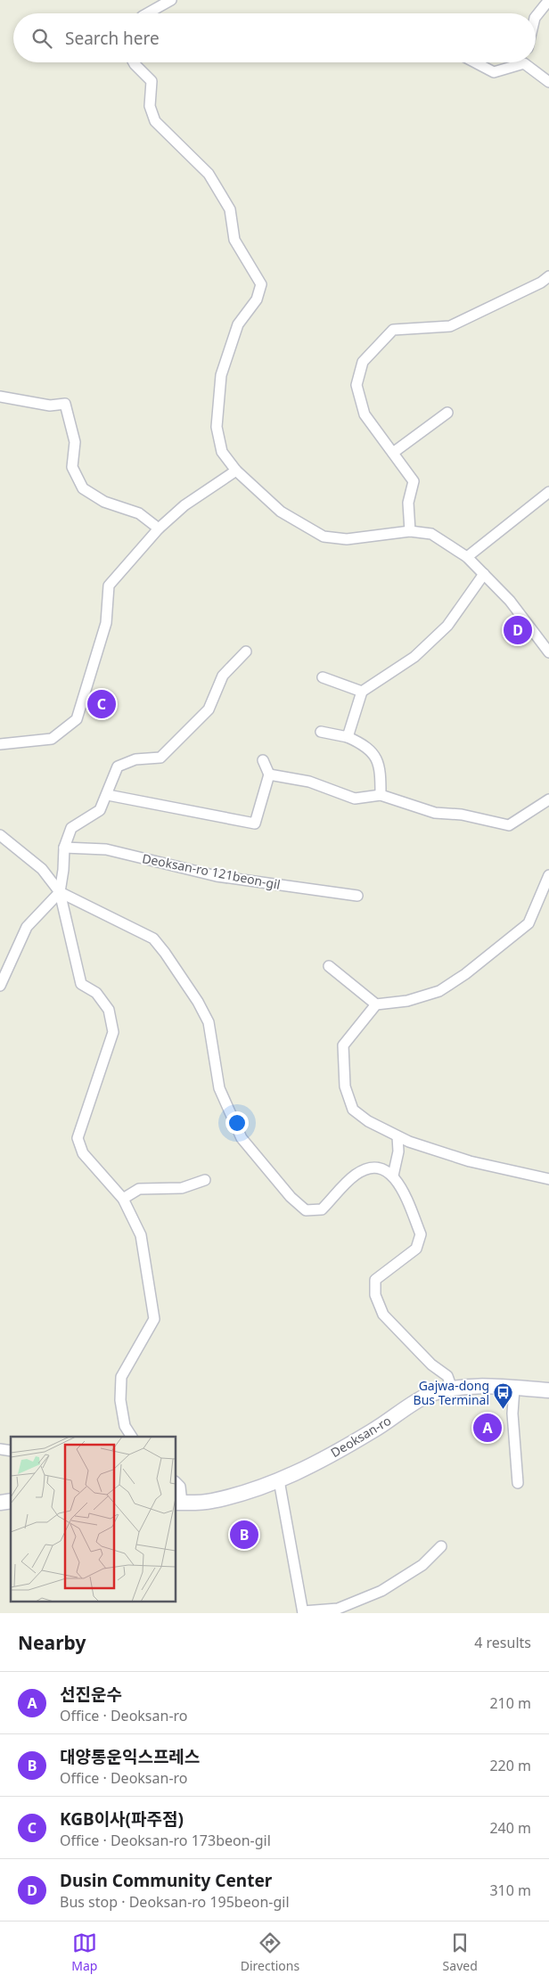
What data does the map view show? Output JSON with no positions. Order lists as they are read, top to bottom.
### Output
{
  "streets": {
    "street": ["Deoksan-ro 121beon-gil", "Deoksan-ro"]
  },
  "places": {
    "bus stop": ["Gajwa-dong Bus Terminal"]
  },
  "page": {
    "search": "Search here",
    "pins": [
      "D",
      "C",
      "A",
      "B"
    ],
    "heading": ["Nearby", "4 results"],
    "list": [
      {
        "mark": "A",
        "name": "선진운수",
        "note": "Office · Deoksan-ro",
        "value": "210 m"
      },
      {
        "mark": "B",
        "name": "대양통운익스프레스",
        "note": "Office · Deoksan-ro",
        "value": "220 m"
      },
      {
        "mark": "C",
        "name": "KGB이사(파주점)",
        "note": "Office · Deoksan-ro 173beon-gil",
        "value": "240 m"
      },
      {
        "mark": "D",
        "name": "Dusin Community Center",
        "note": "Bus stop · Deoksan-ro 195beon-gil",
        "value": "310 m"
      }
    ],
    "nav": ["Map", "Directions", "Saved"]
  }
}
